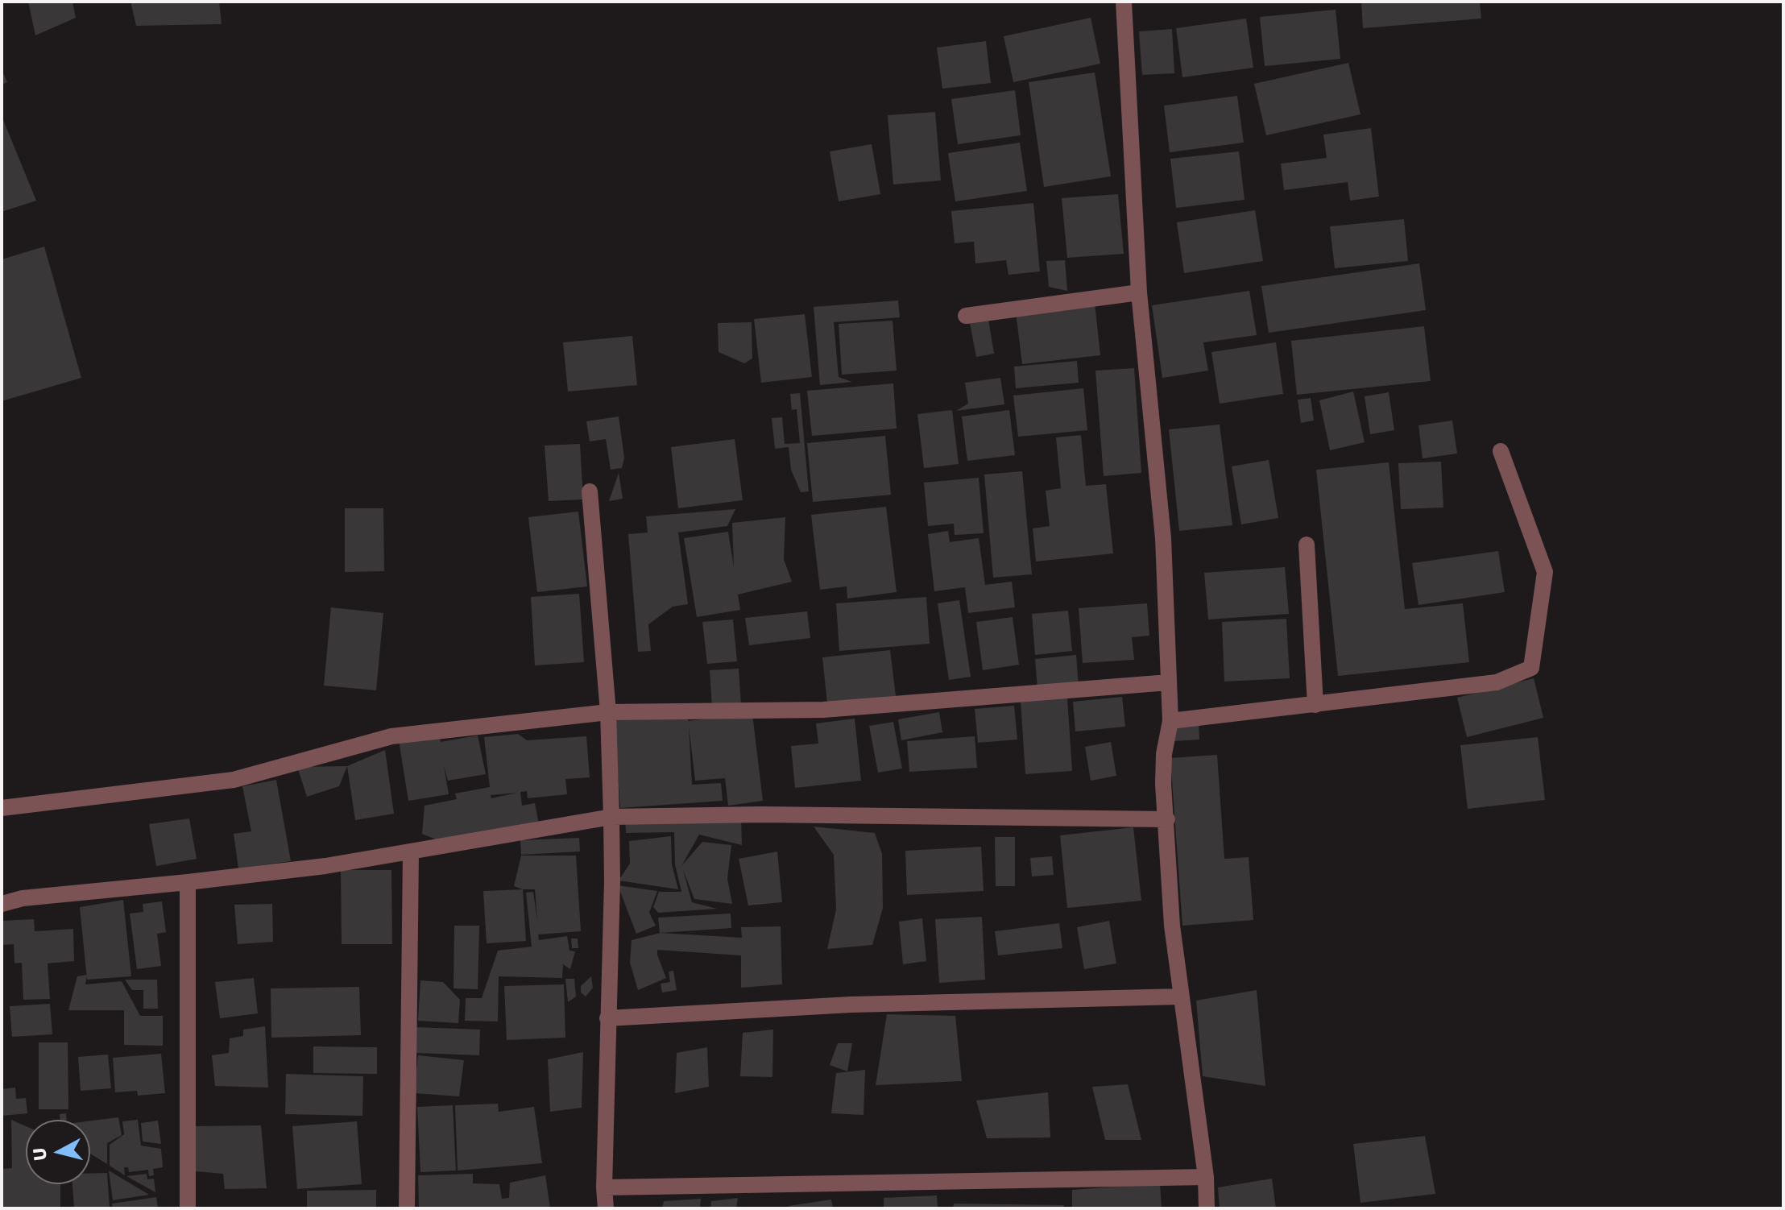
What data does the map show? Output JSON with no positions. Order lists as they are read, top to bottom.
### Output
{
  "north": "left"
}
